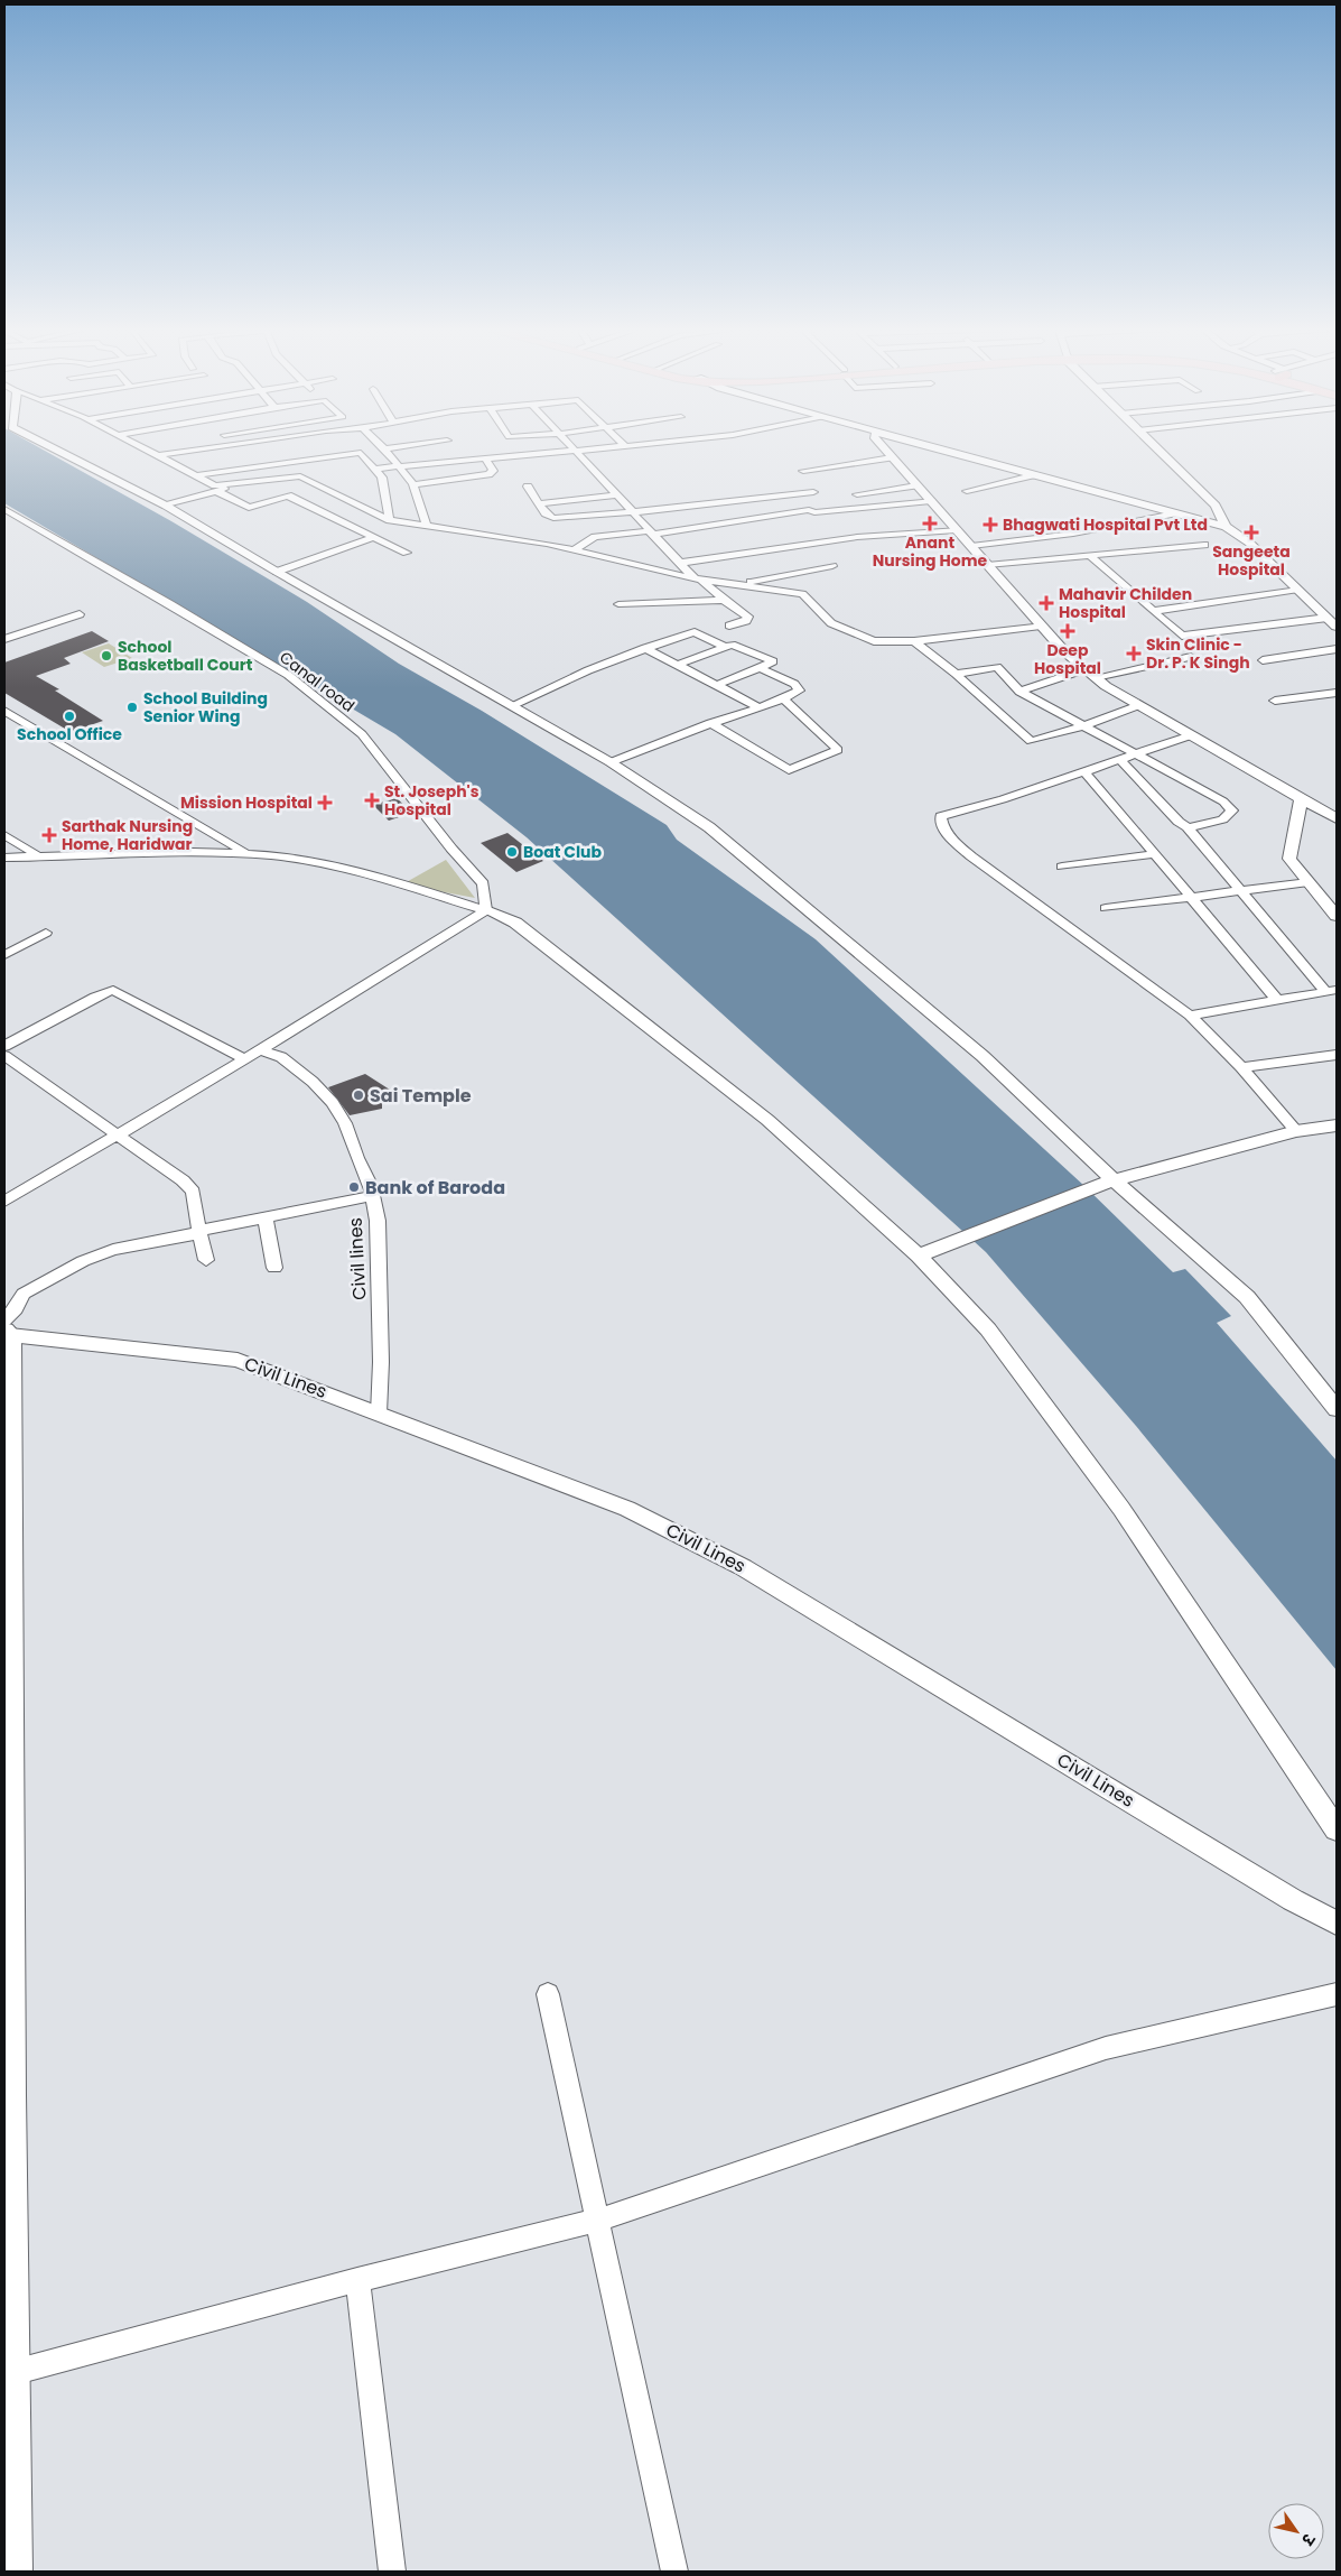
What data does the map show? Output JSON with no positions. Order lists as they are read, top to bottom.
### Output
{
  "streets": {
    "street": ["Canal road", "Civil lines", "Civil Lines"]
  },
  "crossings": [
    ["Civil lines", "Civil Lines"]
  ],
  "places": {
    "health": [
      "Anant Nursing Home",
      "Bhagwati Hospital Pvt Ltd",
      "Sangeeta Hospital",
      "Mahavir Childen Hospital",
      "Deep Hospital",
      "Skin Clinic - Dr. P. K Singh",
      "St. Joseph's Hospital",
      "Mission Hospital",
      "Sarthak Nursing Home, Haridwar"
    ],
    "other": [
      "School Basketball Court",
      "School Building Senior Wing",
      "School Office",
      "Boat Club",
      "Sai Temple",
      "Bank of Baroda"
    ]
  },
  "north": "bottom right"
}
